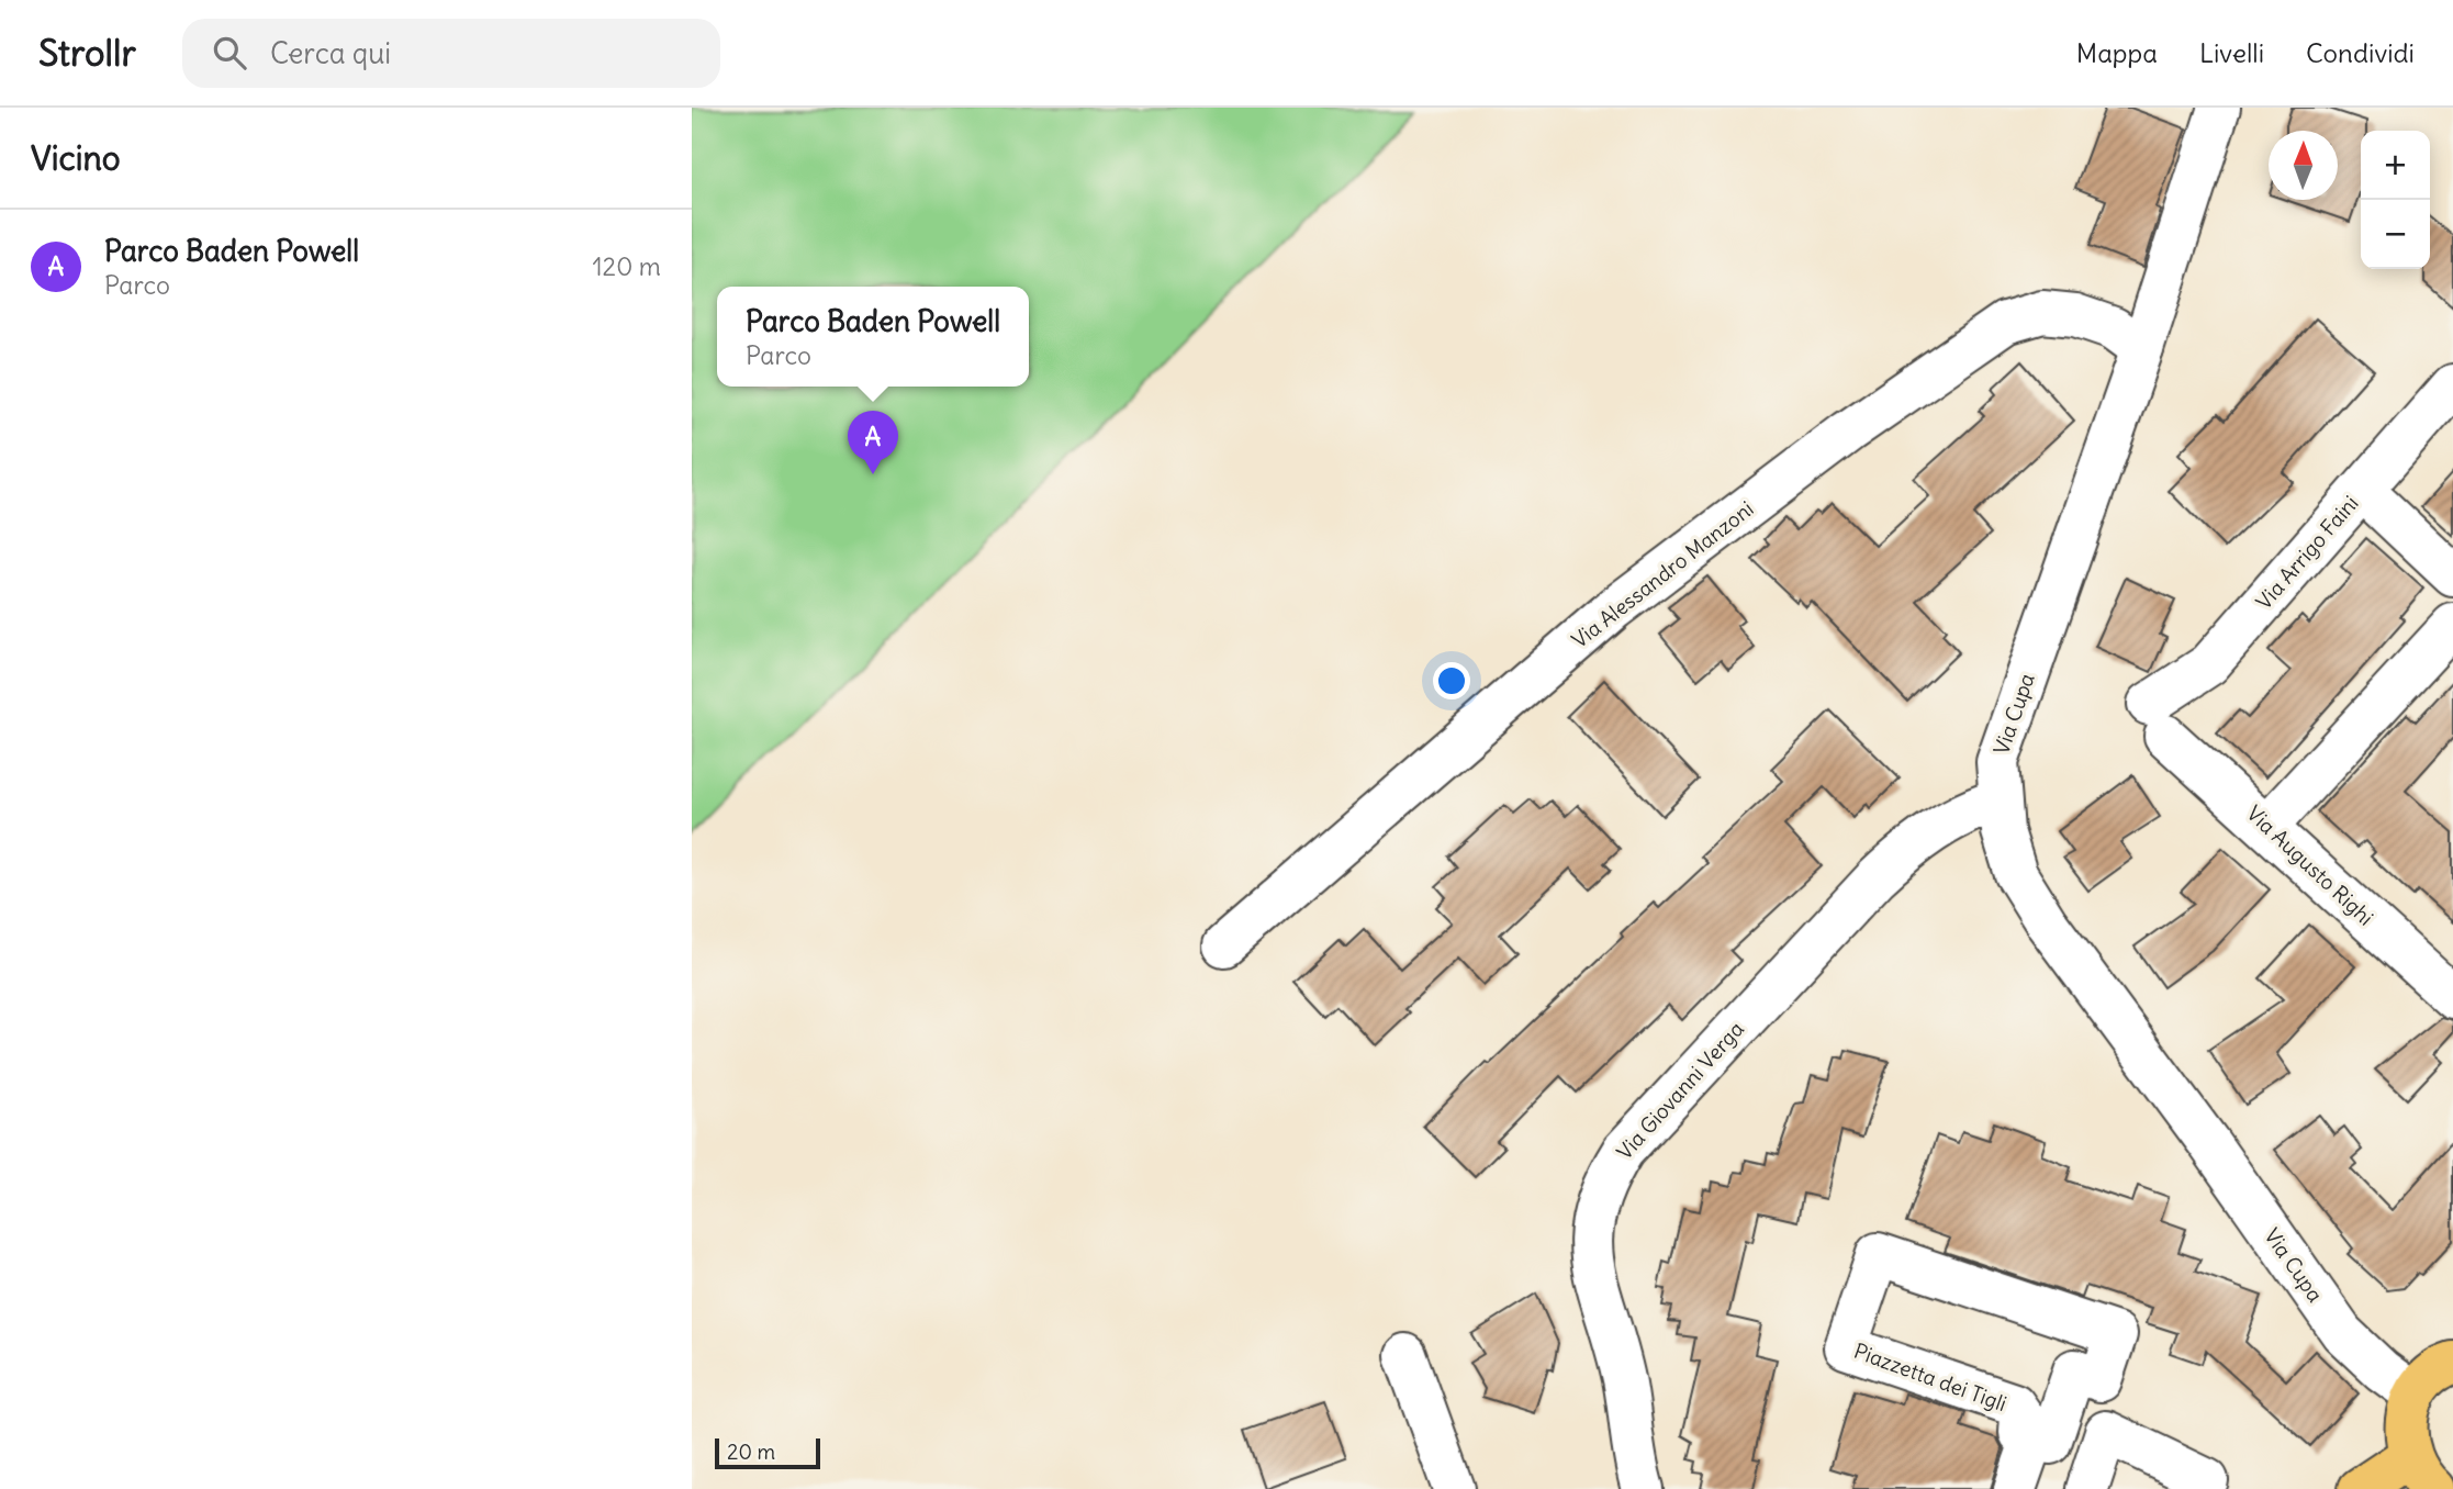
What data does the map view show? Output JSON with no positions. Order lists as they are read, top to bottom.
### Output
{
  "streets": {
    "street": [
      "Via Arrigo Faini",
      "Via Alessandro Manzoni",
      "Via Cupa",
      "Via Augusto Righi",
      "Via Giovanni Verga",
      "Piazzetta dei Tigli"
    ]
  },
  "crossings": [
    ["Via Arrigo Faini", "Via Augusto Righi"],
    ["Via Alessandro Manzoni", "Via Cupa"],
    ["Via Cupa", "Via Giovanni Verga"]
  ],
  "scale_bar": "20 m",
  "north": "top",
  "page": {
    "header": "Strollr",
    "search": "Cerca qui",
    "nav": ["Mappa", "Livelli", "Condividi"],
    "heading": "Vicino",
    "map_buttons": ["+", "−"],
    "list": [
      {
        "mark": "A",
        "name": "Parco Baden Powell",
        "note": "Parco",
        "value": "120 m"
      }
    ],
    "popup": ["Parco Baden Powell", "Parco"],
    "pins": "A",
    "scale": "20 m"
  }
}
